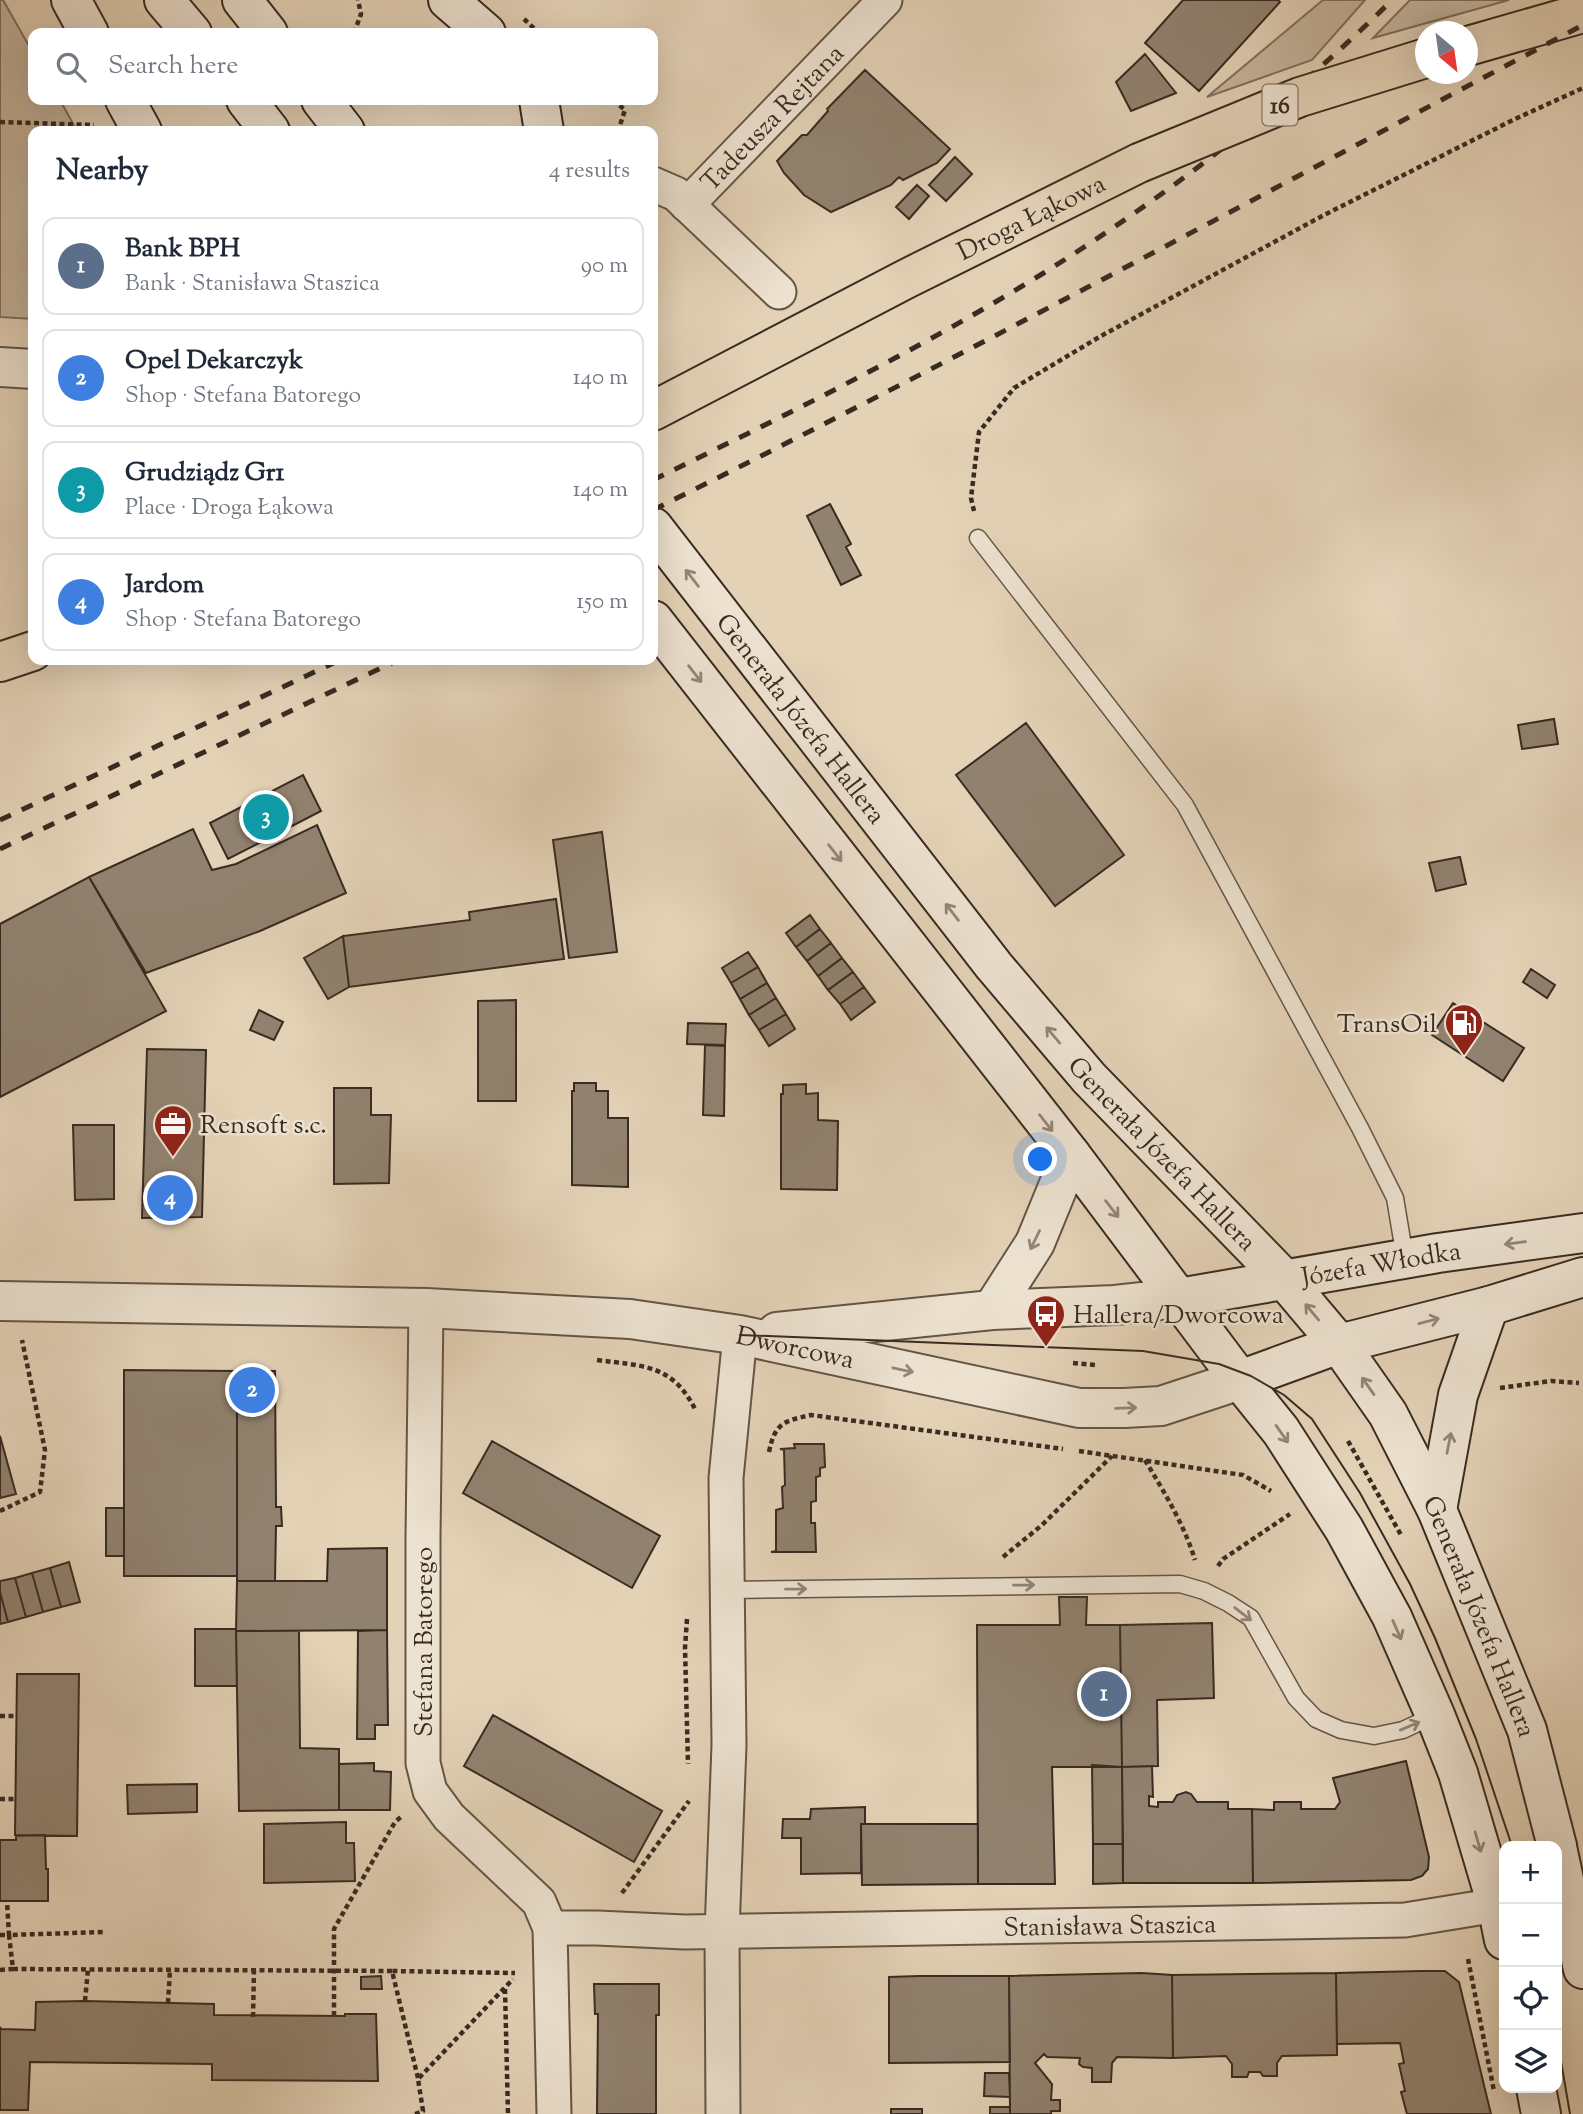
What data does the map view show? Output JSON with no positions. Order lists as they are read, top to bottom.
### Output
{
  "streets": {
    "main road": [
      "16",
      "Droga Łąkowa",
      "Generała Józefa Hallera",
      "Józefa Włodka",
      "Dworcowa"
    ],
    "street": ["Tadeusza Rejtana", "Stefana Batorego", "Stanisława Staszica"]
  },
  "crossings": [
    ["Generała Józefa Hallera", "Józefa Włodka"],
    ["Józefa Włodka", "Dworcowa"]
  ],
  "places": {
    "fuel station": ["TransOil"],
    "office": ["Rensoft s.c."],
    "bus stop": ["Hallera/Dworcowa"]
  },
  "north": "bottom right",
  "page": {
    "search": "Search here",
    "heading": ["Nearby", "4 results"],
    "list": [
      {
        "mark": "1",
        "name": "Bank BPH",
        "note": "Bank · Stanisława Staszica",
        "value": "90 m"
      },
      {
        "mark": "2",
        "name": "Opel Dekarczyk",
        "note": "Shop · Stefana Batorego",
        "value": "140 m"
      },
      {
        "mark": "3",
        "name": "Grudziądz Gr1",
        "note": "Place · Droga Łąkowa",
        "value": "140 m"
      },
      {
        "mark": "4",
        "name": "Jardom",
        "note": "Shop · Stefana Batorego",
        "value": "150 m"
      }
    ],
    "pins": [
      "3",
      "4",
      "2",
      "1"
    ],
    "map_buttons": ["+", "−"]
  }
}
